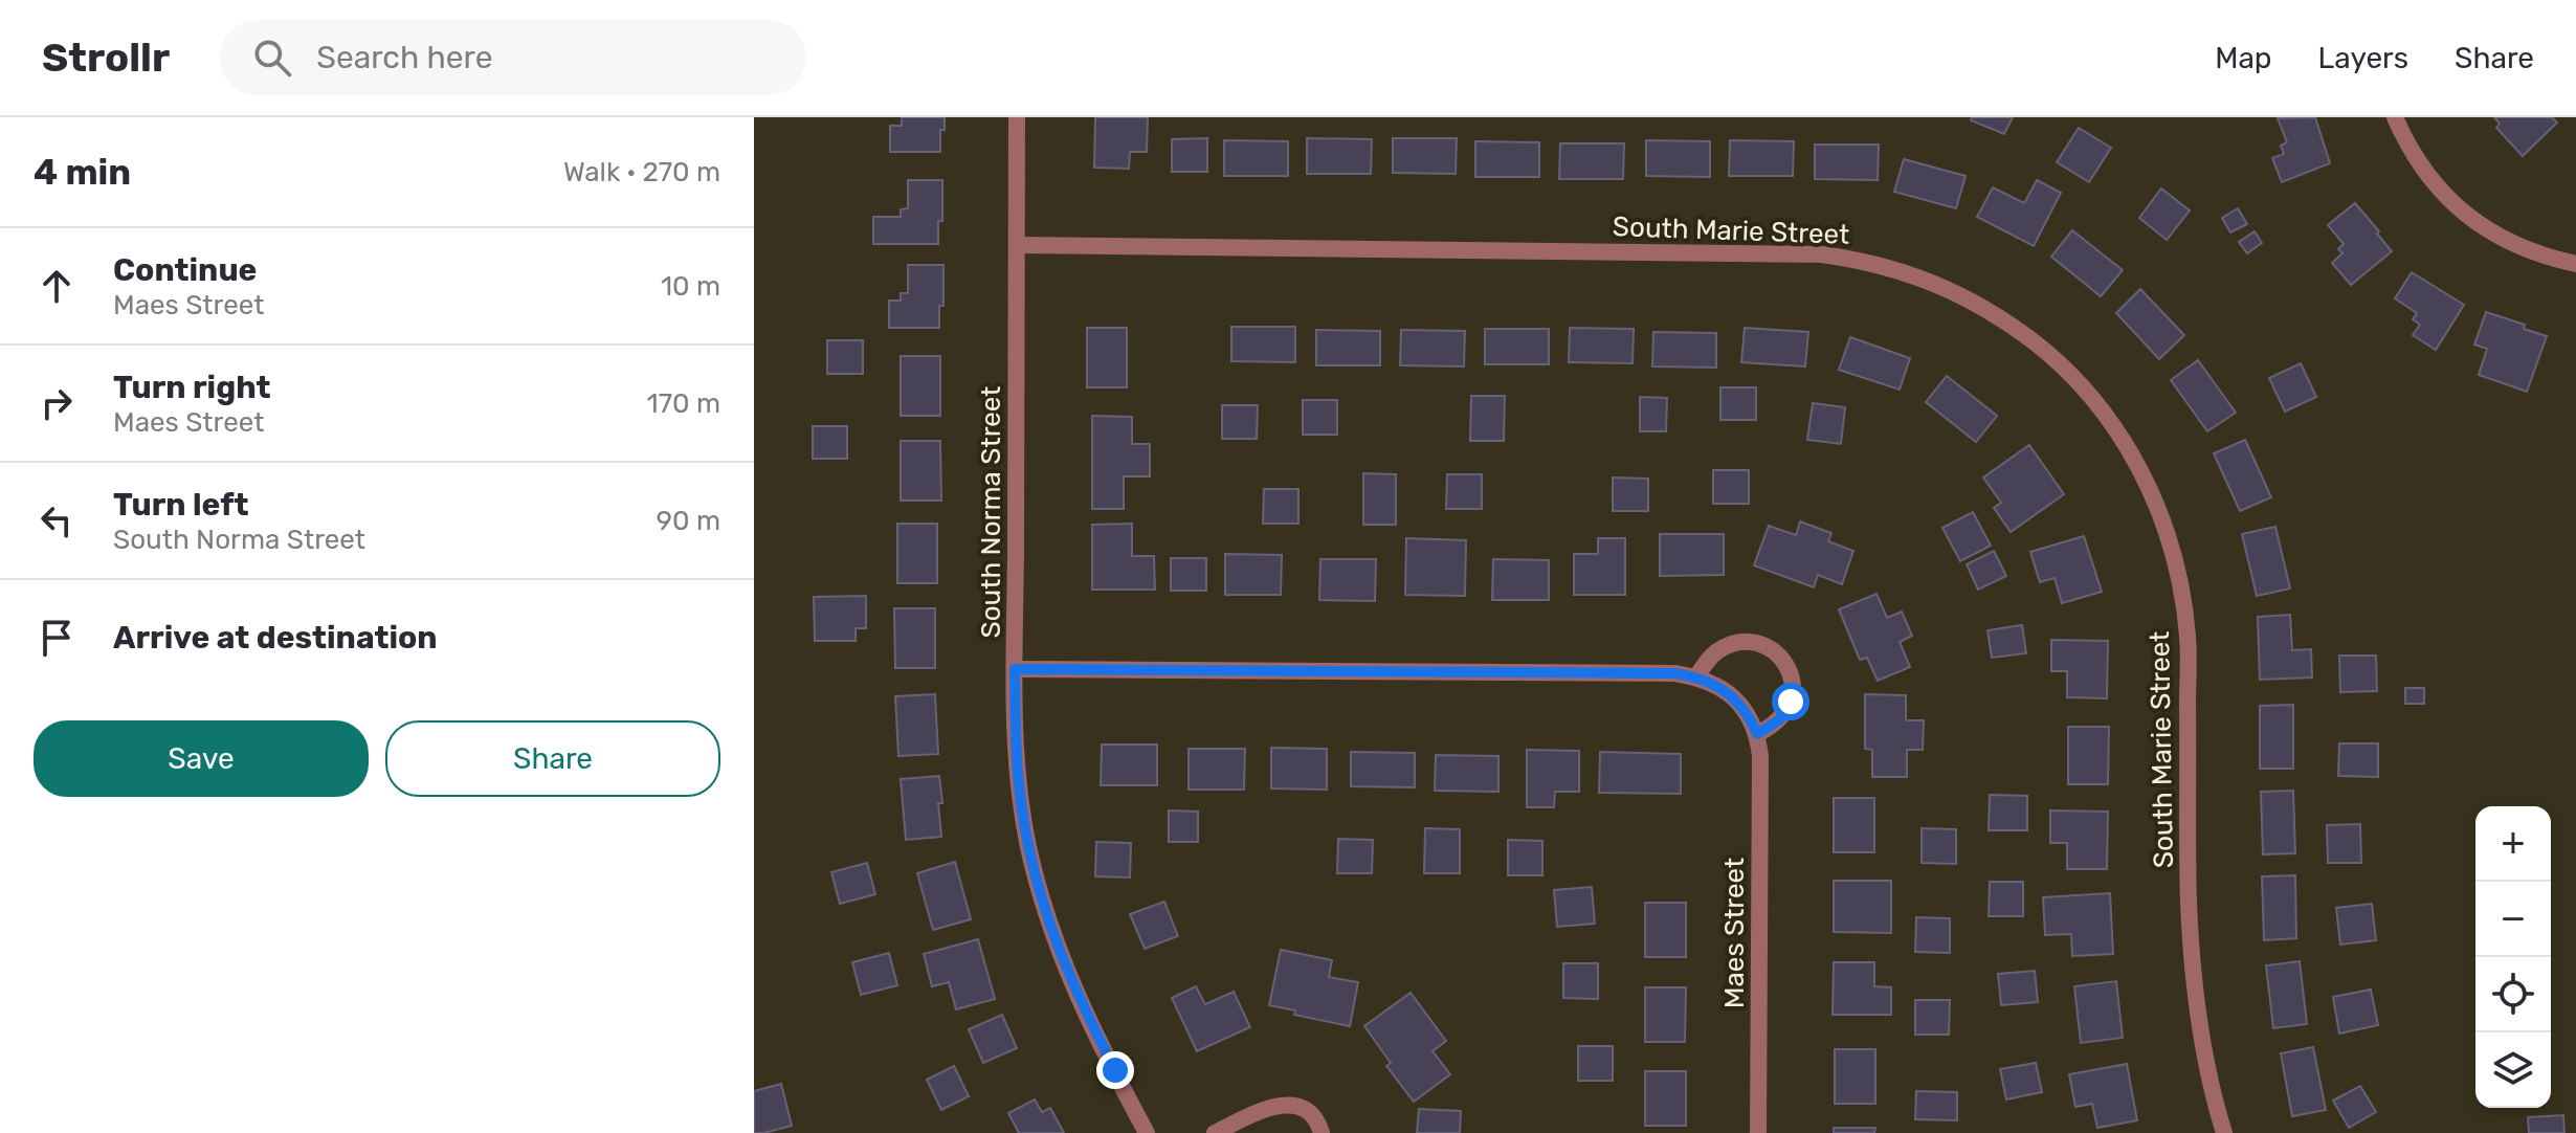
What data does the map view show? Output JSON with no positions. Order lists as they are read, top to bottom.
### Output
{
  "streets": {
    "street": ["South Marie Street", "South Norma Street", "Maes Street"]
  },
  "crossings": [
    ["South Marie Street", "South Norma Street"],
    ["South Norma Street", "Maes Street"]
  ],
  "page": {
    "header": "Strollr",
    "search": "Search here",
    "nav": ["Map", "Layers", "Share"],
    "heading": ["4 min", "Walk · 270 m"],
    "list": [
      ["Continue", "Maes Street", "10 m"],
      ["Turn right", "Maes Street", "170 m"],
      ["Turn left", "South Norma Street", "90 m"],
      "Arrive at destination"
    ],
    "buttons": ["Save", "Share"],
    "map_buttons": ["+", "−"]
  }
}
